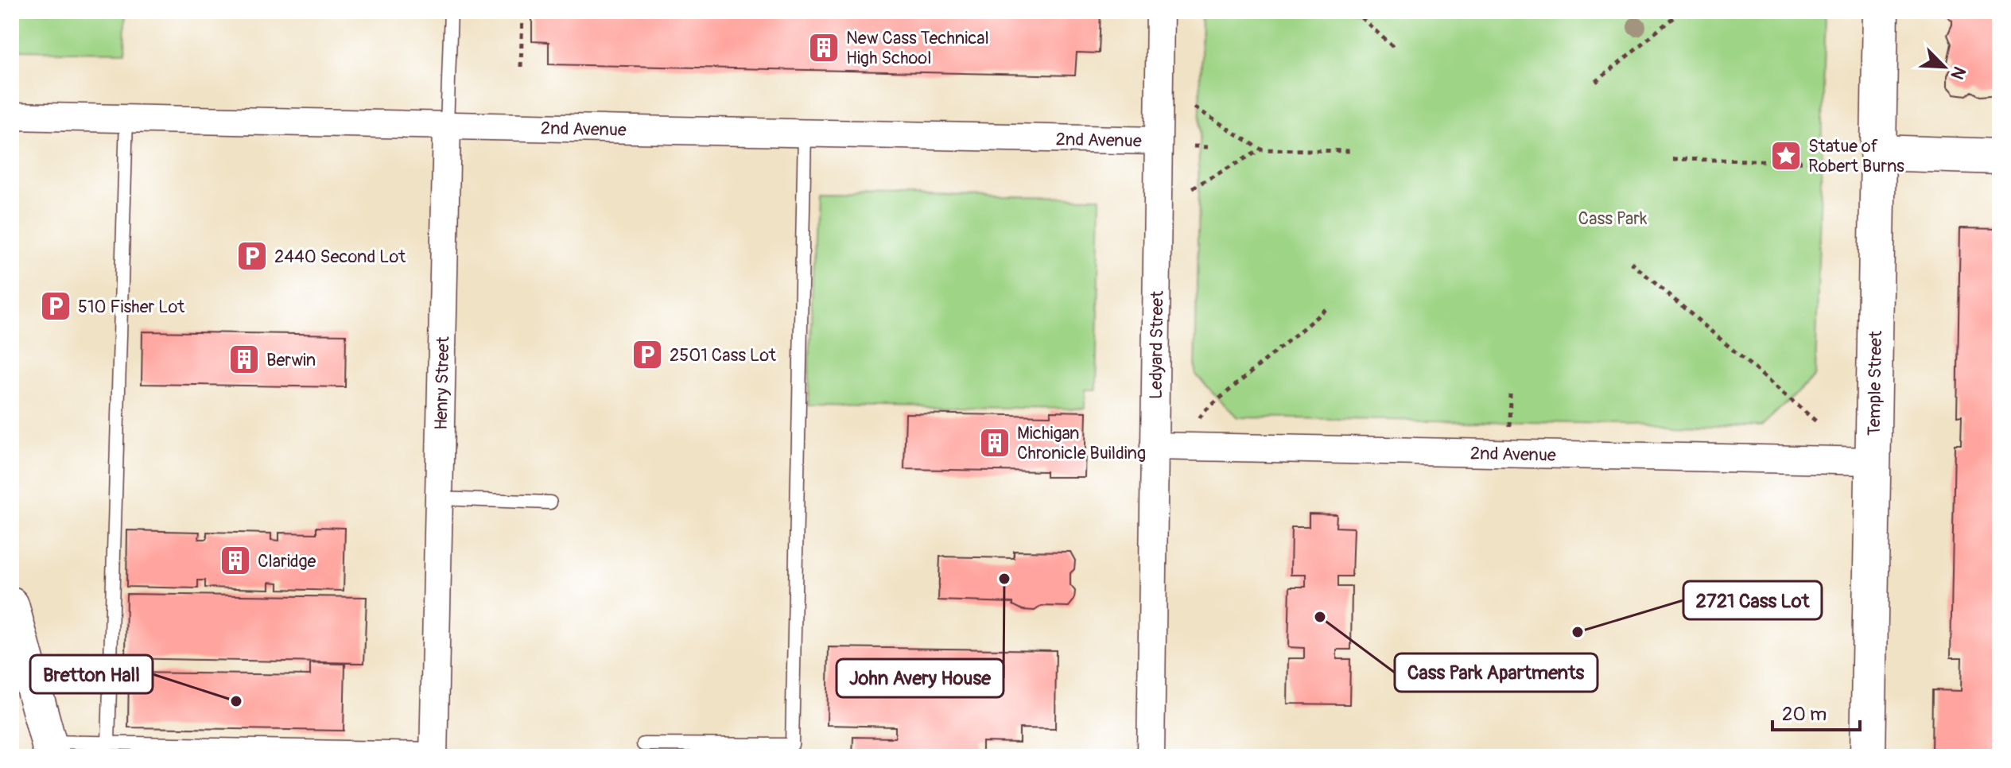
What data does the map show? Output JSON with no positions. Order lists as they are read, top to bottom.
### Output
{
  "streets": {
    "street": [
      "2nd Avenue",
      "Ledyard Street",
      "Henry Street",
      "Temple Street"
    ]
  },
  "crossings": [
    ["2nd Avenue", "Ledyard Street"],
    ["2nd Avenue", "Henry Street"],
    ["2nd Avenue", "Temple Street"]
  ],
  "parks": ["Cass Park"],
  "places": {
    "building": [
      "New Cass Technical High School",
      "Berwin",
      "Michigan Chronicle Building",
      "Claridge"
    ],
    "place": ["Statue of Robert Burns"],
    "parking": ["2440 Second Lot", "510 Fisher Lot", "2501 Cass Lot"],
    "other": [
      "John Avery House",
      "Cass Park Apartments",
      "2721 Cass Lot",
      "Bretton Hall"
    ]
  },
  "scale_bar": "20 m",
  "north": "bottom right"
}
